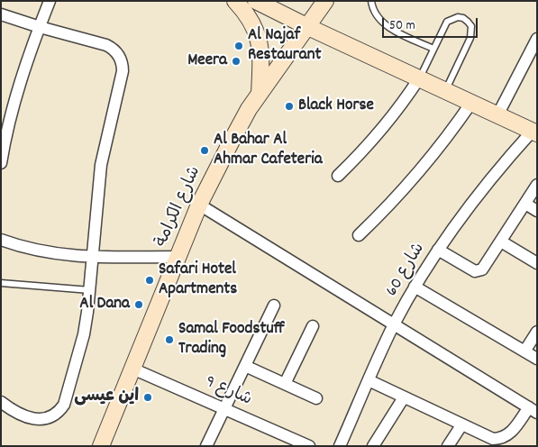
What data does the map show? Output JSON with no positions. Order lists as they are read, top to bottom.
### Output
{
  "streets": {
    "main road": ["شارع الكرامة"],
    "street": ["شارع 60", "شارع 9"]
  },
  "crossings": [
    ["شارع الكرامة", "شارع 9"]
  ],
  "places": [
    "Al Najaf Restaurant",
    "Meera",
    "Black Horse",
    "Al Bahar Al Ahmar Cafeteria",
    "Safari Hotel Apartments",
    "Al Dana",
    "Samal Foodstuff Trading",
    "اين عيسى"
  ],
  "scale_bar": "50 m"
}
